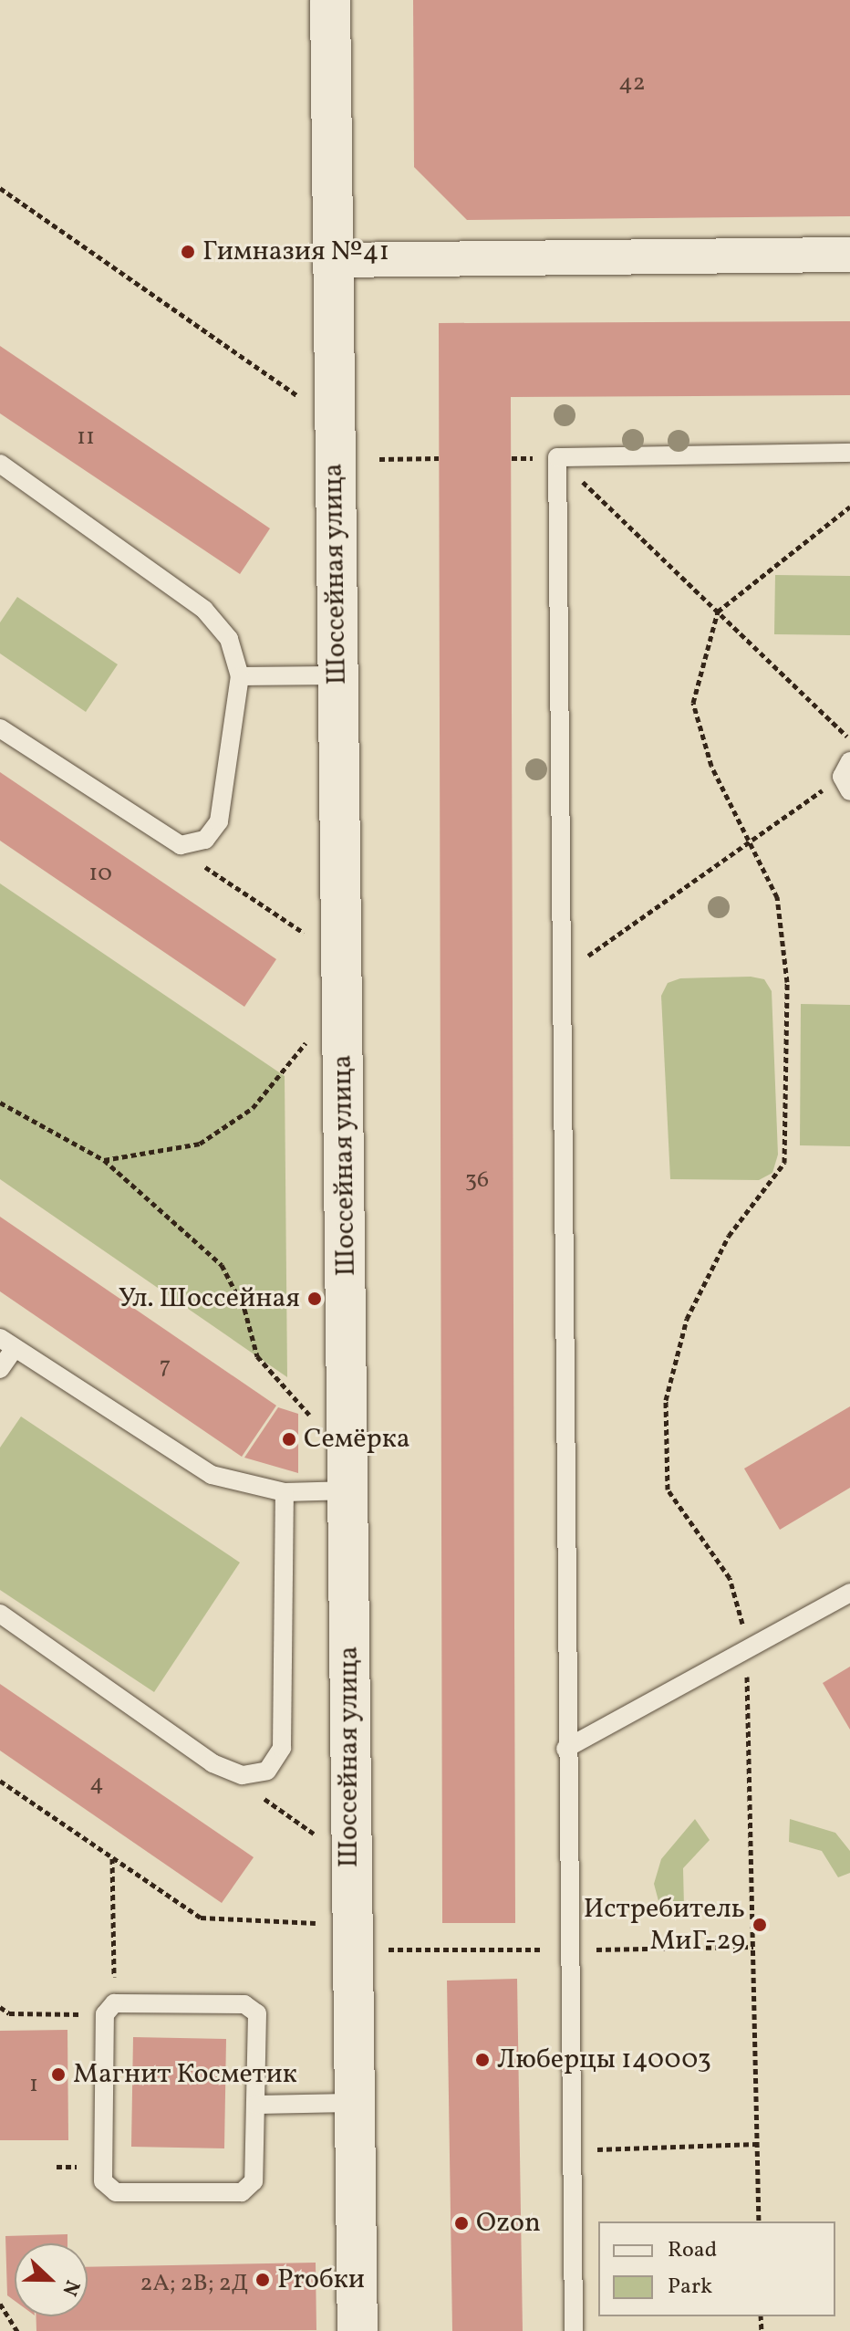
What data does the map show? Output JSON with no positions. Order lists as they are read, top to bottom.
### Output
{
  "streets": {
    "street": ["Шоссейная улица"]
  },
  "places": [
    "Гимназия №41",
    "Ул. Шоссейная",
    "Семёрка",
    "Истребитель МиГ-29",
    "Люберцы 140003",
    "Магнит Косметик",
    "Ozon",
    "Proбки"
  ],
  "house_numbers": [
    "42",
    "11",
    "10",
    "36",
    "7",
    "4",
    "1",
    "2А; 2В; 2Д"
  ],
  "legend": ["Road", "Park"],
  "north": "right"
}
